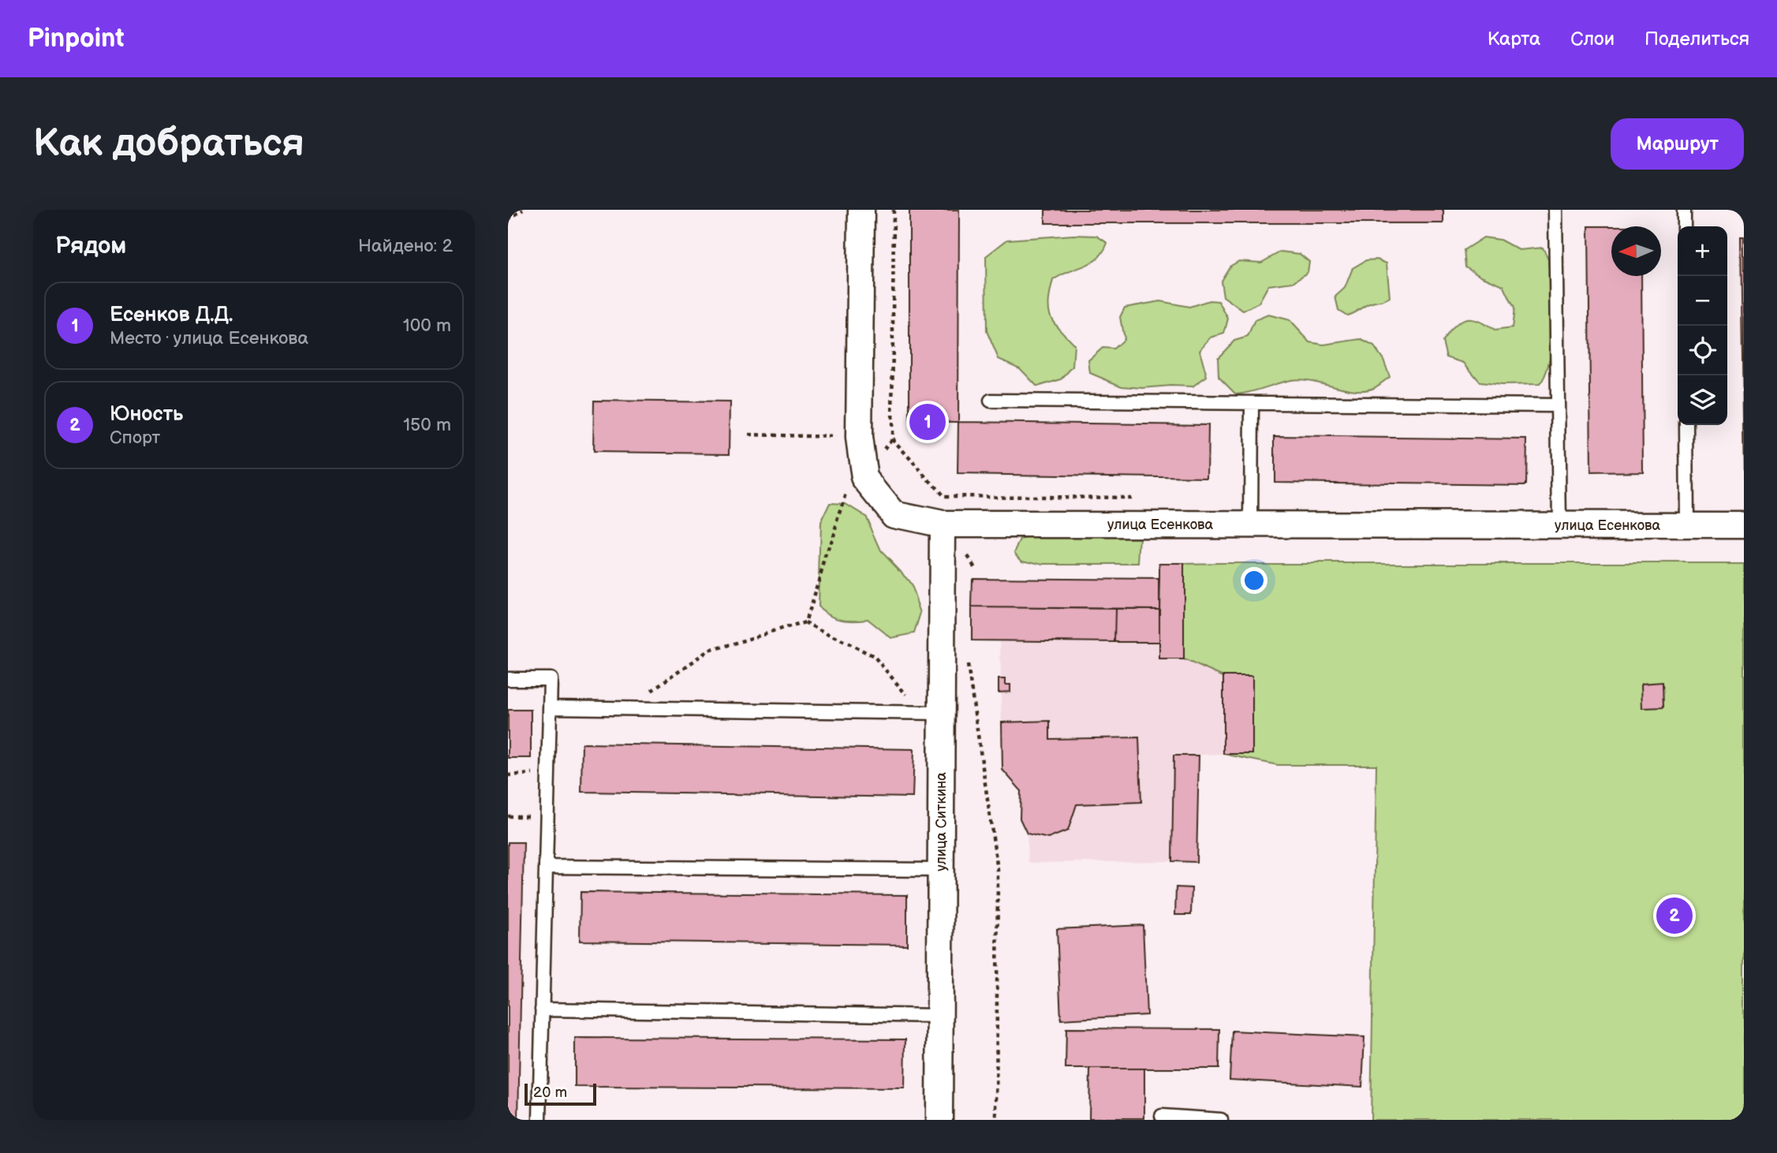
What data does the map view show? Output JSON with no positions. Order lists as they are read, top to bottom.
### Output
{
  "streets": {
    "street": ["улица Есенкова", "улица Ситкина"]
  },
  "crossings": [
    ["улица Есенкова", "улица Ситкина"]
  ],
  "scale_bar": "20 m",
  "north": "left",
  "page": {
    "header": "Pinpoint",
    "nav": ["Карта", "Слои", "Поделиться"],
    "buttons": "Маршрут",
    "title": "Как добраться",
    "heading": ["Рядом", "Найдено: 2"],
    "map_buttons": ["+", "−"],
    "list": [
      {
        "mark": "1",
        "name": "Есенков Д.Д.",
        "note": "Место · улица Есенкова",
        "value": "100 m"
      },
      {
        "mark": "2",
        "name": "Юность",
        "note": "Спорт",
        "value": "150 m"
      }
    ],
    "pins": ["1", "2"],
    "scale": "20 m"
  }
}
